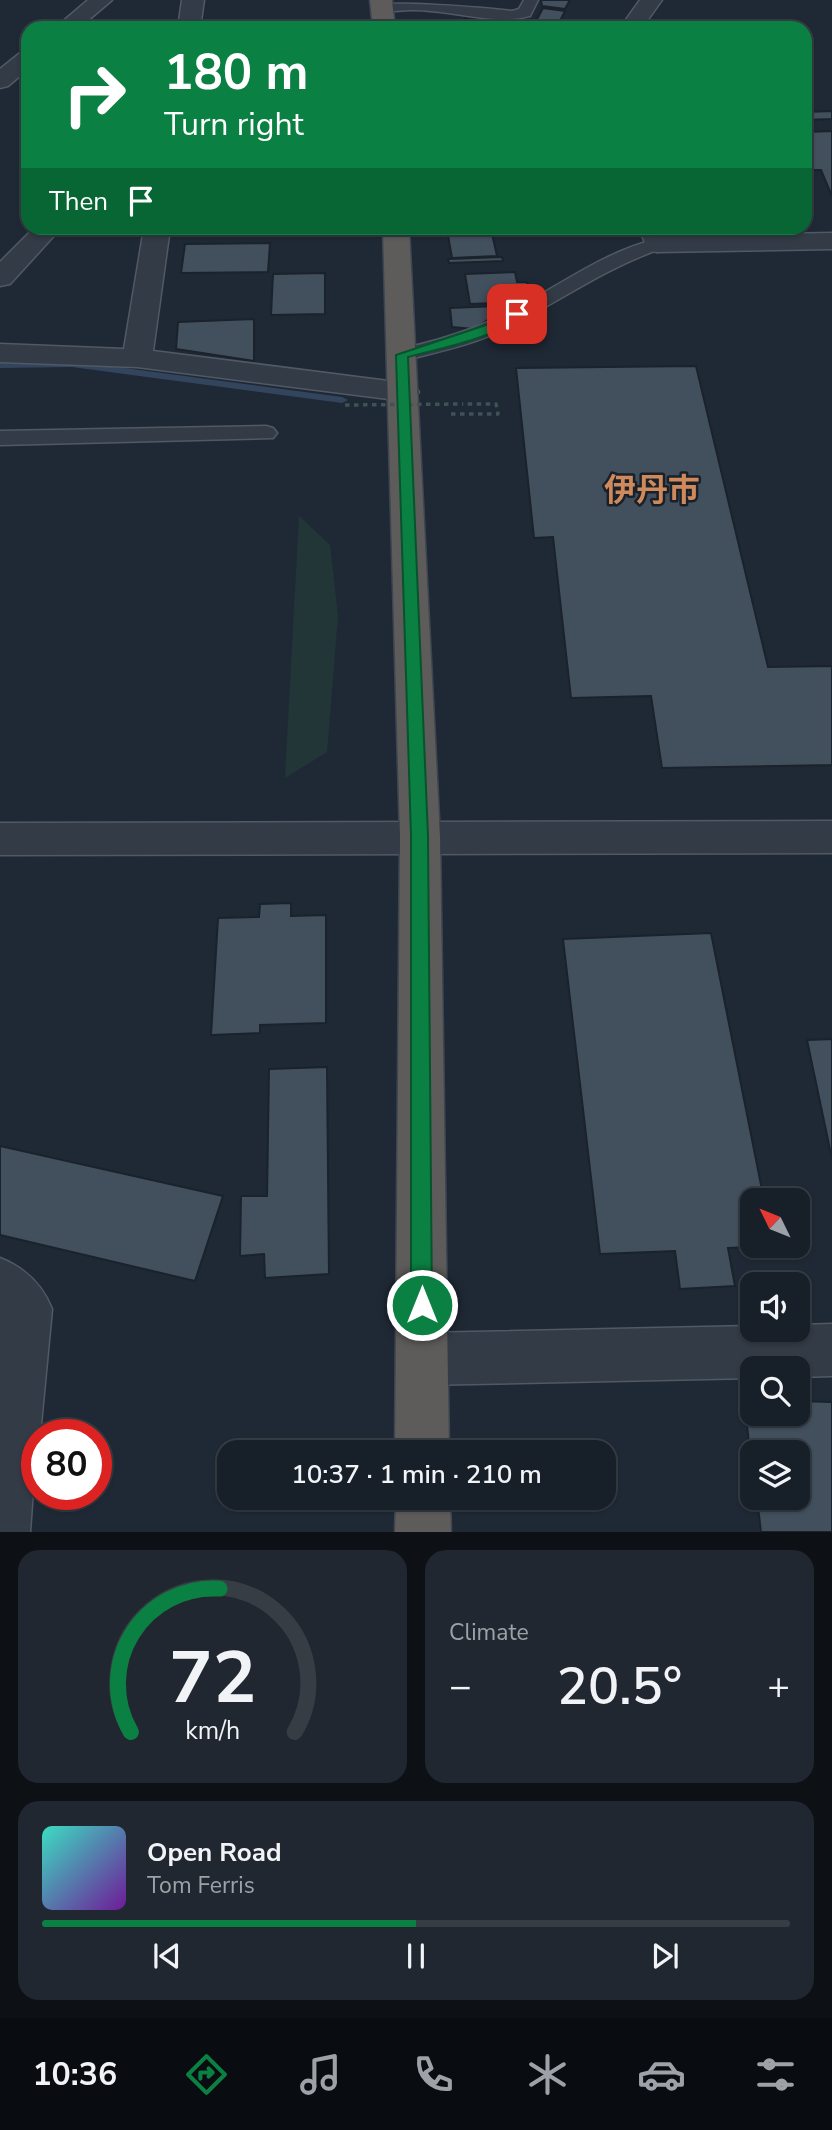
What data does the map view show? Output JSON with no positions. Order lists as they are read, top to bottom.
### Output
{
  "districts": ["伊丹市"],
  "north": "top left",
  "page": {
    "turn": ["180 m", "Turn right"],
    "then": "Then",
    "limit": "80",
    "trip": "10:37 · 1 min · 210 m",
    "tile": "Climate",
    "heat": ["−", "20.5°", "+"],
    "song": ["Open Road", "Tom Ferris"],
    "tabs": "10:36",
    "gauge": ["72", "km/h"]
  }
}
